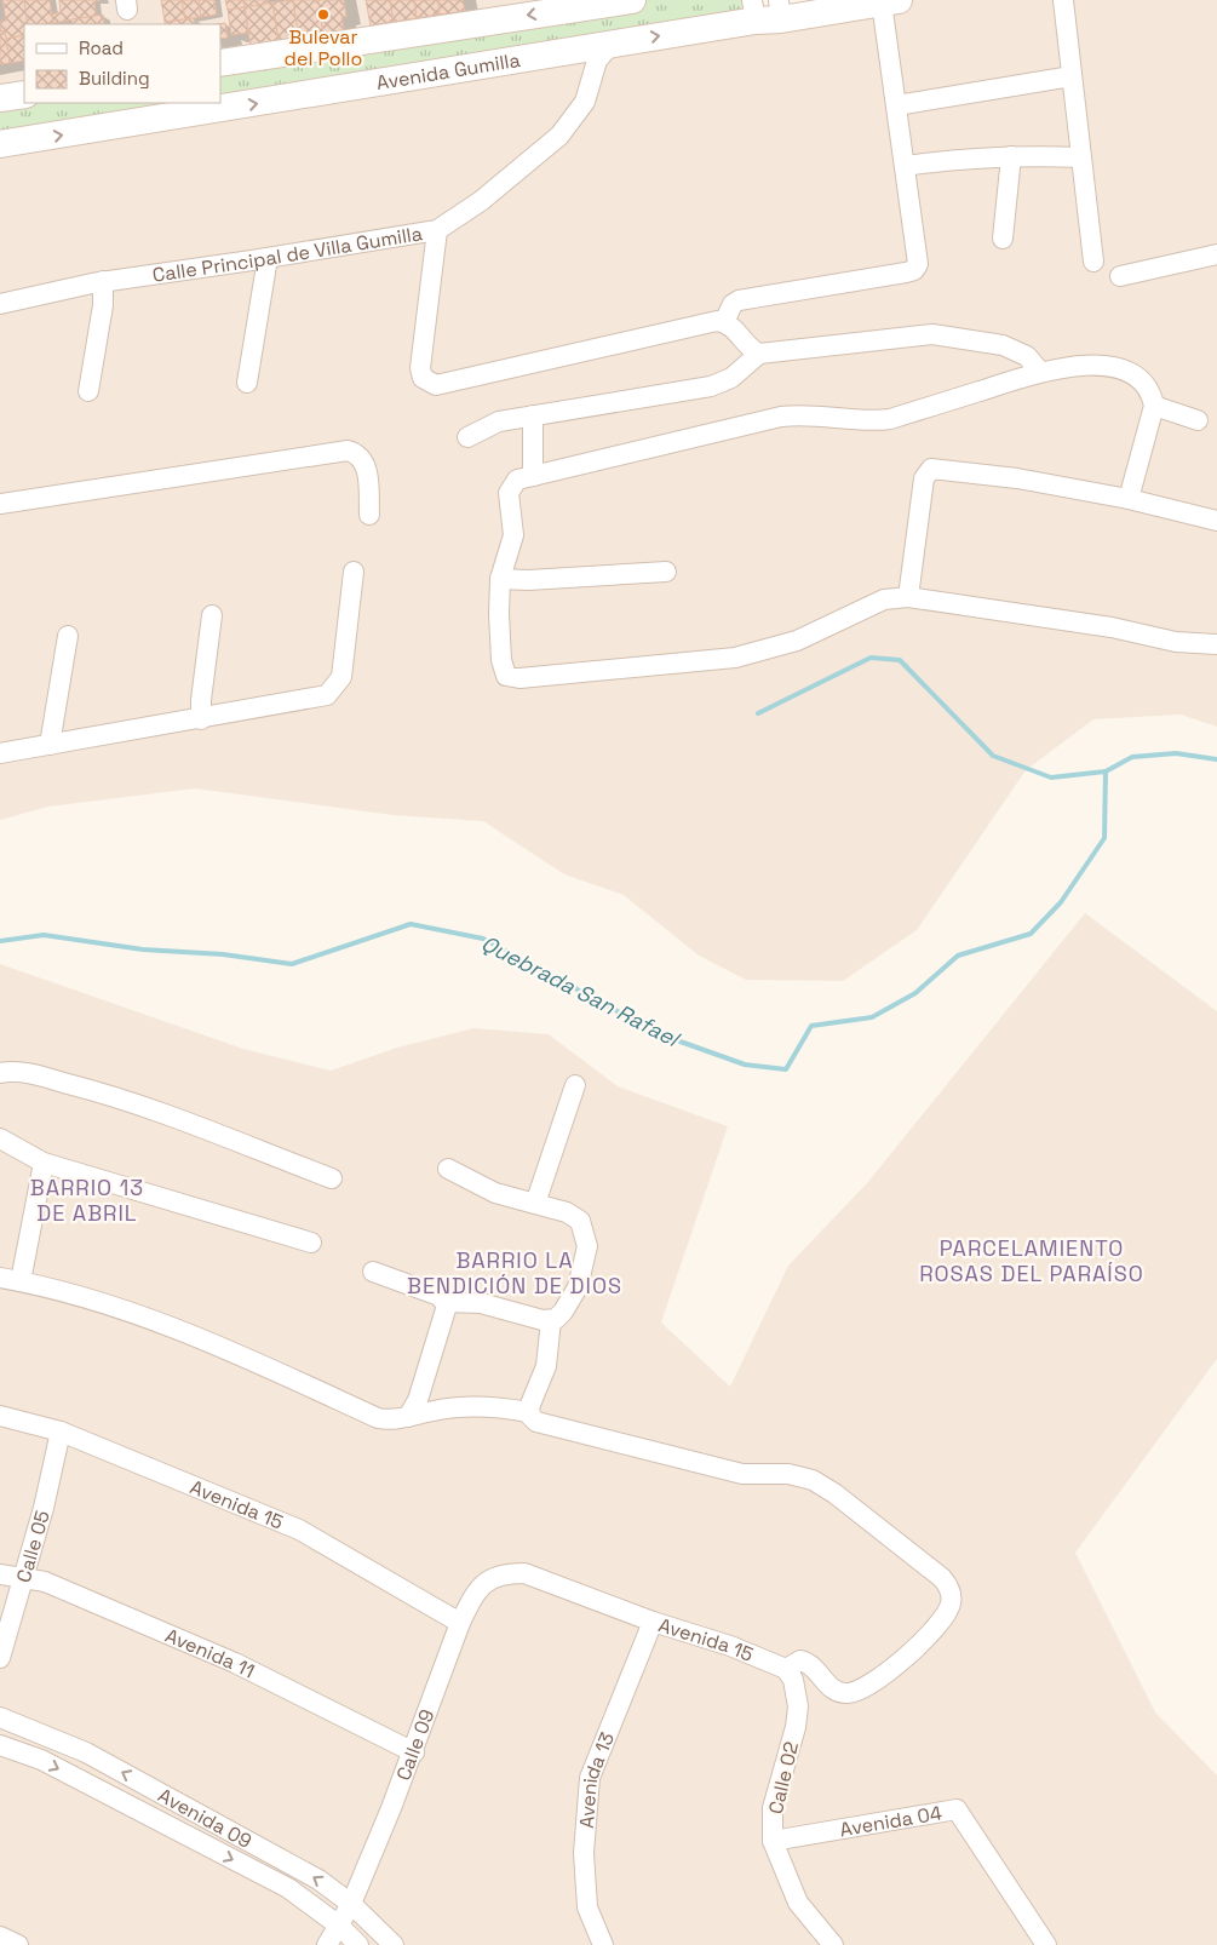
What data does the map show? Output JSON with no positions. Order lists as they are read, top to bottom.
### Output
{
  "streets": {
    "main road": ["Avenida Gumilla"],
    "street": [
      "Calle Principal de Villa Gumilla",
      "Avenida 15",
      "Calle 05",
      "Avenida 11",
      "Calle 09",
      "Calle 02",
      "Avenida 13",
      "Avenida 09",
      "Avenida 04"
    ]
  },
  "crossings": [
    ["Avenida Gumilla", "Calle Principal de Villa Gumilla"],
    ["Avenida 15", "Calle 05"],
    ["Avenida 15", "Calle 09"],
    ["Avenida 15", "Calle 02"],
    ["Avenida 15", "Avenida 13"],
    ["Calle 05", "Avenida 11"],
    ["Avenida 11", "Calle 09"],
    ["Calle 09", "Avenida 09"],
    ["Calle 02", "Avenida 04"]
  ],
  "districts": ["BARRIO 13 DE ABRIL", "PARCELAMIENTO ROSAS DEL PARAÍSO", "BARRIO LA BENDICIÓN DE DIOS"],
  "water": ["Quebrada San Rafael"],
  "places": ["Bulevar del Pollo"],
  "legend": ["Road", "Building"]
}
